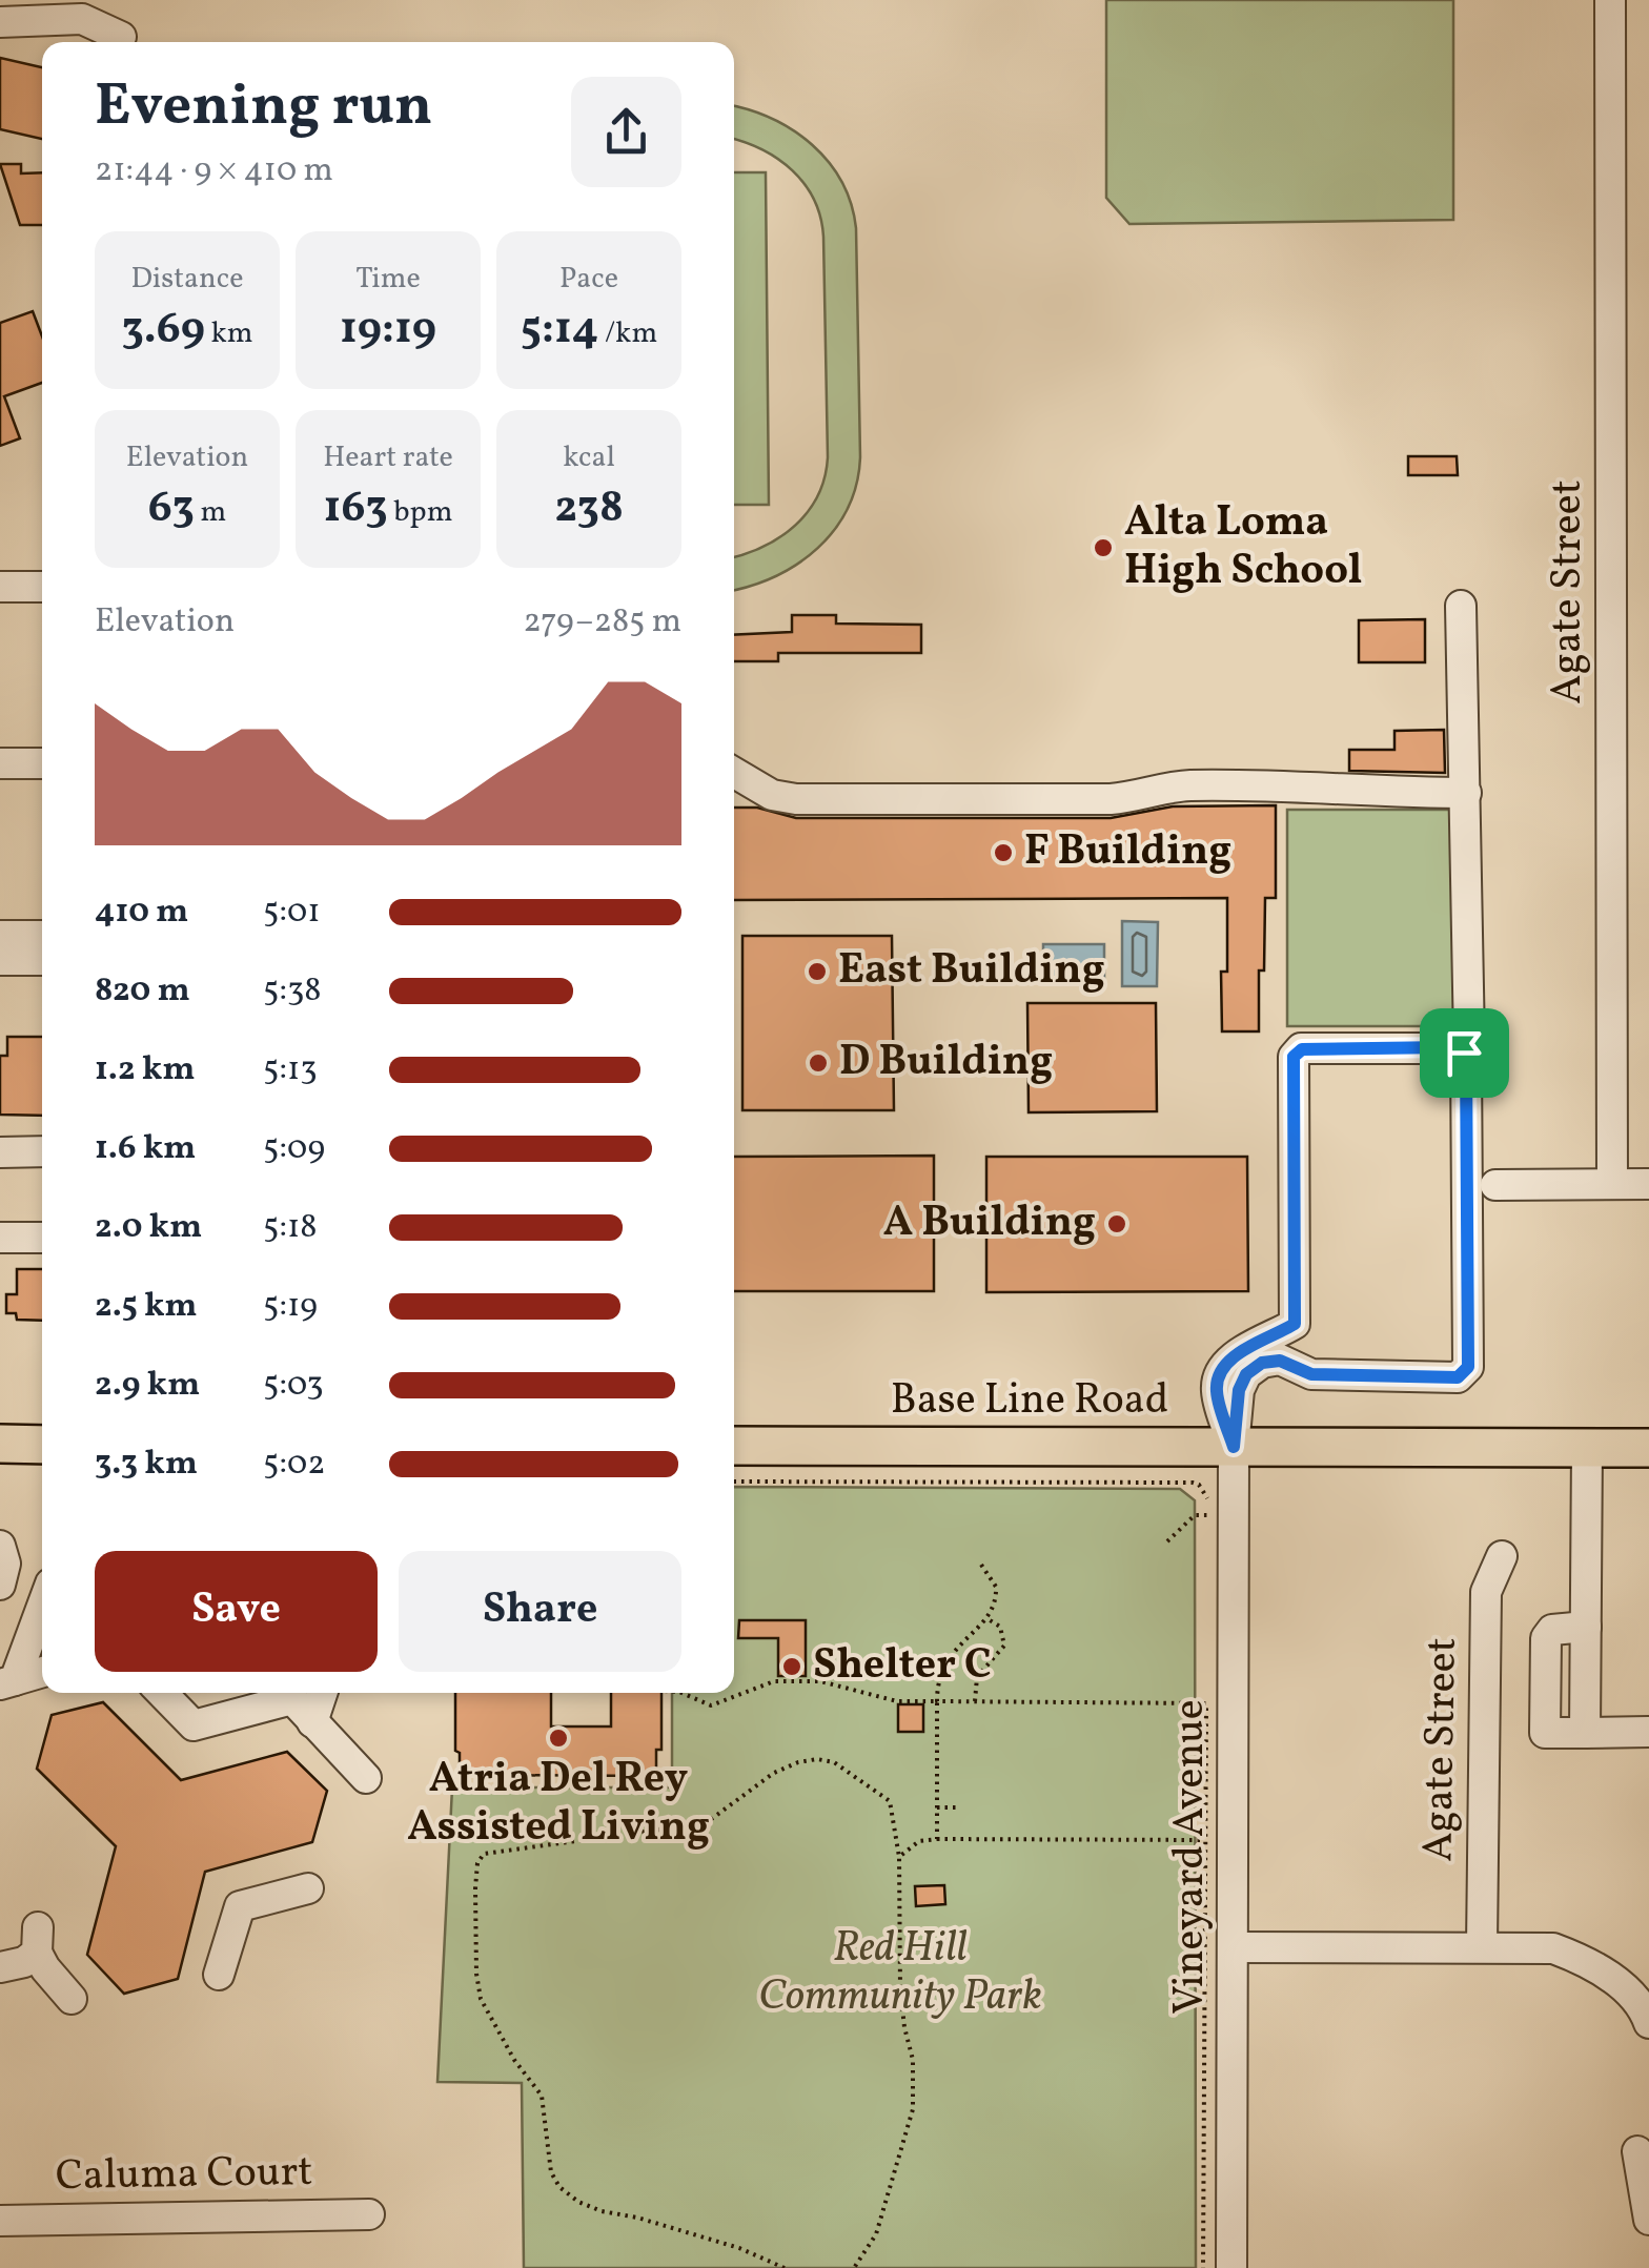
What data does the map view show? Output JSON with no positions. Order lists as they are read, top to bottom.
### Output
{
  "streets": {
    "main road": ["Base Line Road"],
    "street": ["Agate Street", "Vineyard Avenue", "Caluma Court"]
  },
  "crossings": [
    ["Base Line Road", "Vineyard Avenue"]
  ],
  "parks": ["Red Hill Community Park"],
  "places": [
    "Alta Loma High School",
    "F Building",
    "East Building",
    "D Building",
    "A Building",
    "Shelter C",
    "Atria Del Rey Assisted Living"
  ],
  "page": {
    "heading": ["Evening run", "21:44 · 9 × 410 m"],
    "stats": [
      ["Distance", "3.69 km"],
      ["Time", "19:19"],
      ["Pace", "5:14 /km"],
      ["Elevation", "63 m"],
      ["Heart rate", "163 bpm"],
      ["kcal", "238"]
    ],
    "chart": ["Elevation", "279–285 m"],
    "list": [
      {
        "name": "410 m",
        "note": "5:01"
      },
      {
        "name": "820 m",
        "note": "5:38"
      },
      {
        "name": "1.2 km",
        "note": "5:13"
      },
      {
        "name": "1.6 km",
        "note": "5:09"
      },
      {
        "name": "2.0 km",
        "note": "5:18"
      },
      {
        "name": "2.5 km",
        "note": "5:19"
      },
      {
        "name": "2.9 km",
        "note": "5:03"
      },
      {
        "name": "3.3 km",
        "note": "5:02"
      }
    ],
    "buttons": ["Save", "Share"]
  }
}
